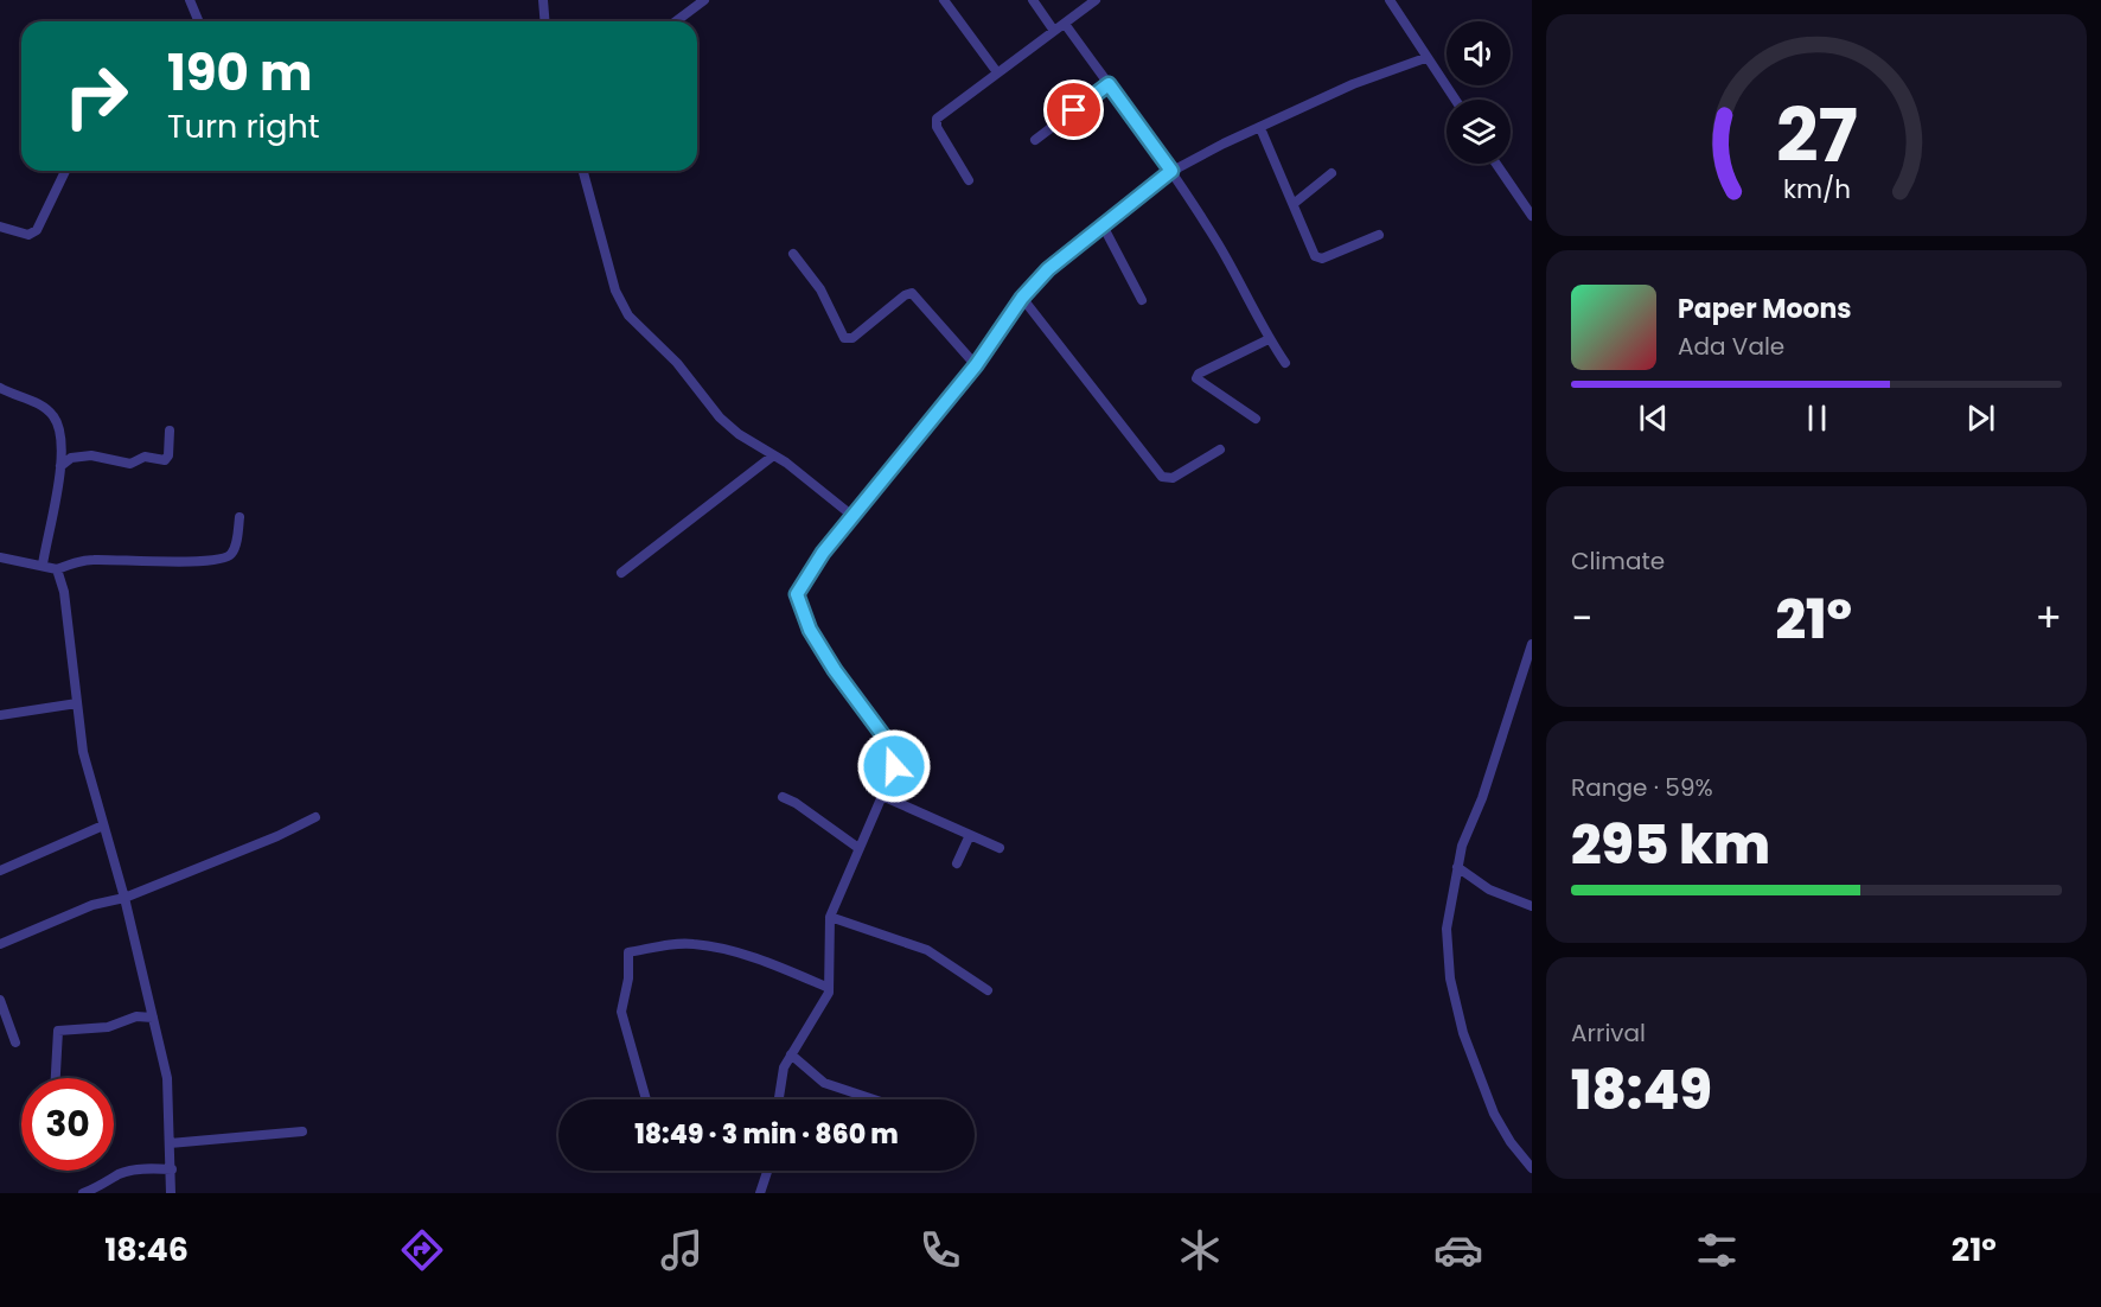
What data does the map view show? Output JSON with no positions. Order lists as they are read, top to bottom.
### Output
{
  "page": {
    "turn": ["190 m", "Turn right"],
    "song": ["Paper Moons", "Ada Vale"],
    "tile": [
      "Climate",
      ["Range · 59%", "295 km"],
      ["Arrival", "18:49"]
    ],
    "heat": ["−", "21°", "+"],
    "limit": "30",
    "trip": "18:49 · 3 min · 860 m",
    "tabs": ["18:46", "21°"],
    "gauge": ["27", "km/h"]
  }
}
